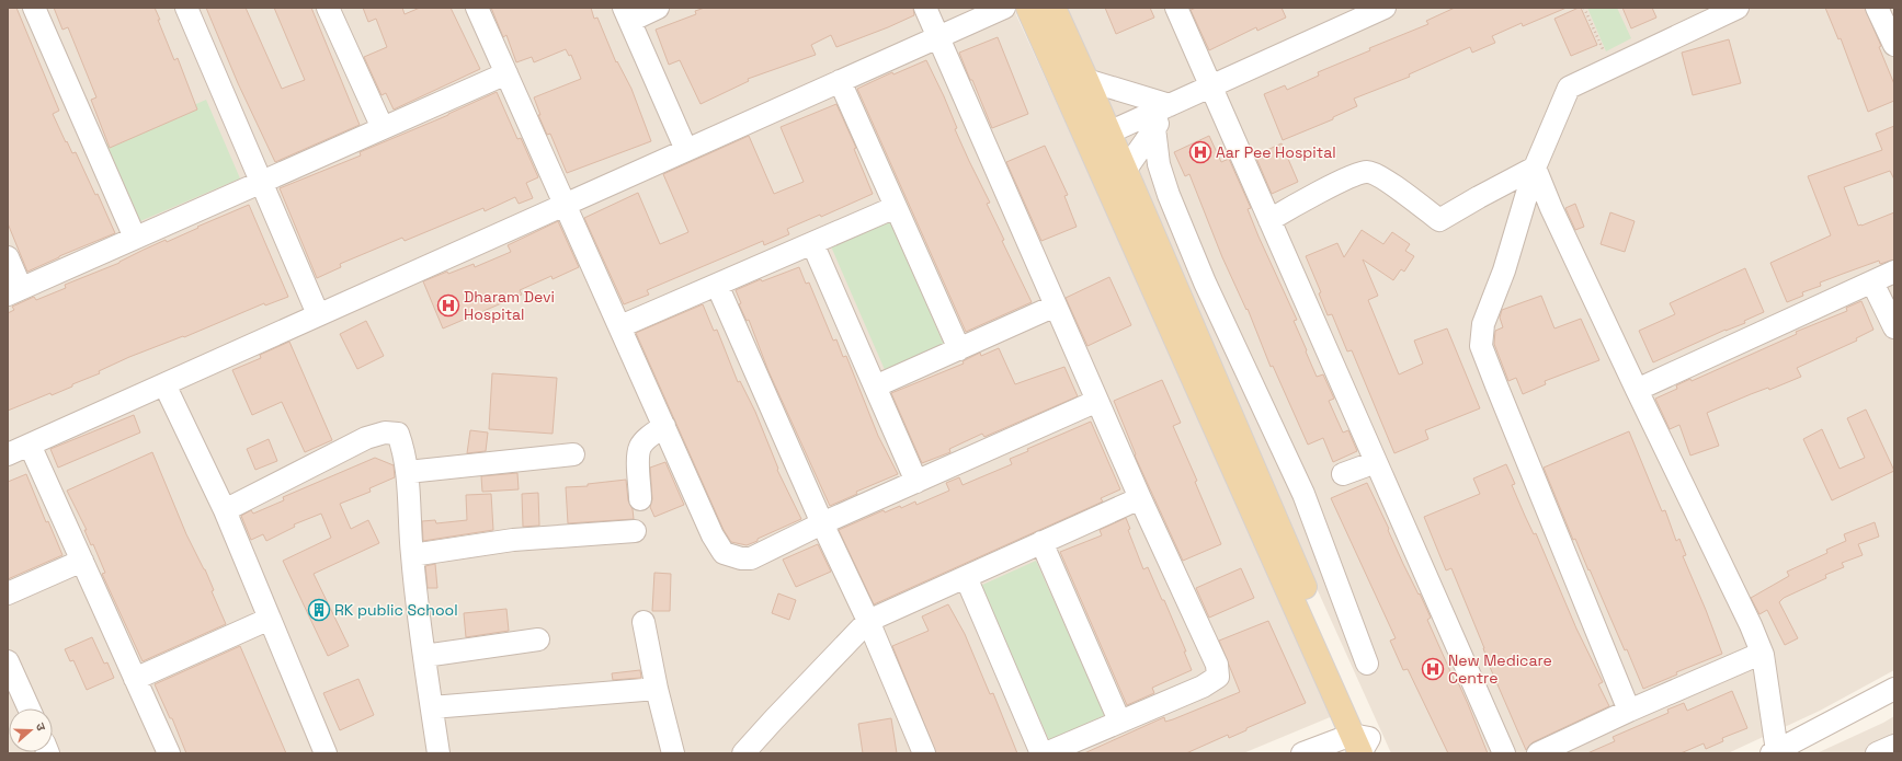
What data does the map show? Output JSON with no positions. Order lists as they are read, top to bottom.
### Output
{
  "places": {
    "hospital": ["Aar Pee Hospital", "Dharam Devi Hospital", "New Medicare Centre"],
    "building": ["RK public School"]
  },
  "north": "right"
}
